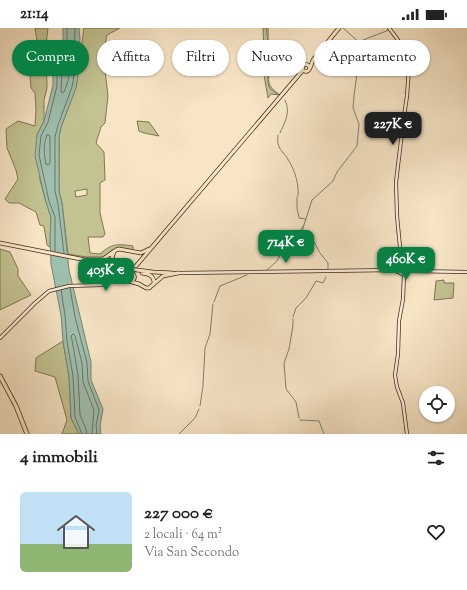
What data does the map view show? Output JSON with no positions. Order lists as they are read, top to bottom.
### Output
{
  "page": {
    "status": "21:14",
    "chip": [
      "Compra",
      "Affitta",
      "Filtri",
      "Nuovo",
      "Appartamento"
    ],
    "price": [
      "227K €",
      "714K €",
      "460K €",
      "405K €"
    ],
    "heading": "4 immobili",
    "list": [
      {
        "name": "227 000 €",
        "note": "2 locali · 64 m² · Via San Secondo"
      }
    ]
  }
}
